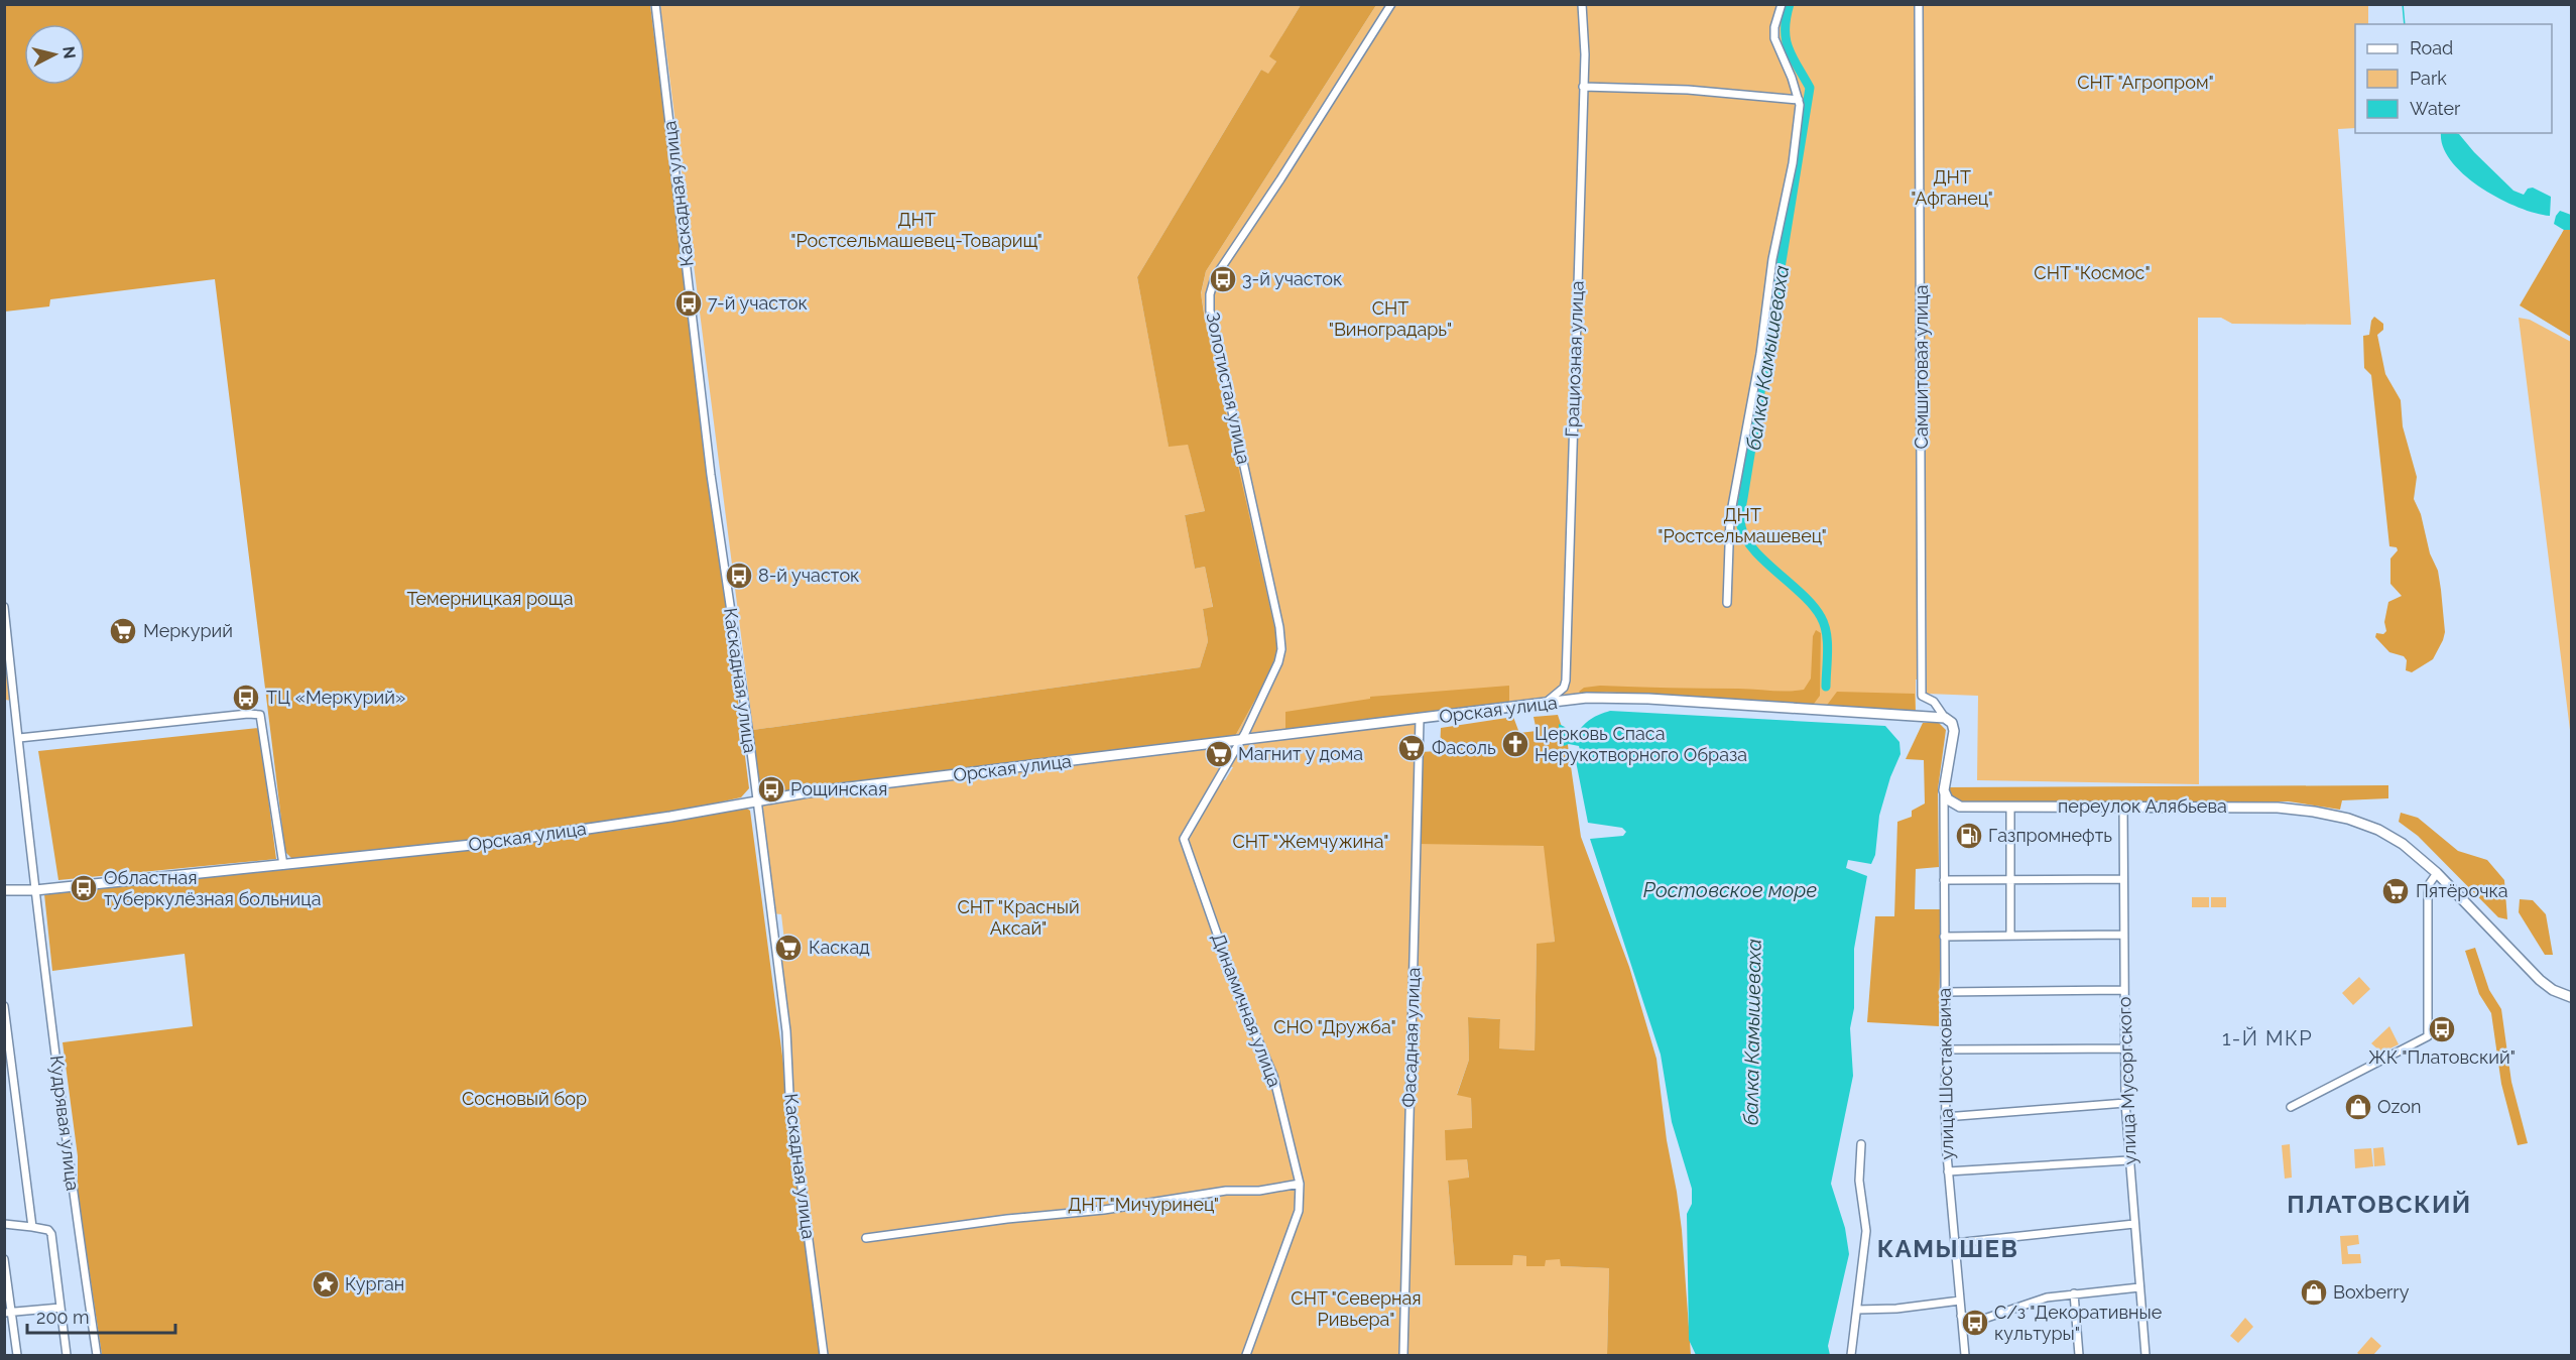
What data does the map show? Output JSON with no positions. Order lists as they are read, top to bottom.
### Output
{
  "streets": {
    "main road": ["Орская улица", "переулок Алябьева"],
    "street": [
      "Каскадная улица",
      "Грациозная улица",
      "Самшитовая улица",
      "Золотистая улица",
      "Динамичная улица",
      "Фасадная улица",
      "улица Шостаковича",
      "улица Мусоргского",
      "Кудрявая улица"
    ]
  },
  "crossings": [
    ["Каскадная улица", "Орская улица"],
    ["Грациозная улица", "Орская улица"],
    ["Самшитовая улица", "Орская улица"],
    ["Золотистая улица", "Орская улица"],
    ["Золотистая улица", "Динамичная улица"],
    ["Орская улица", "Фасадная улица"],
    ["Орская улица", "Кудрявая улица"],
    ["переулок Алябьева", "улица Шостаковича"],
    ["переулок Алябьева", "улица Мусоргского"]
  ],
  "districts": ["1-Й МКР", "ПЛАТОВСКИЙ", "КАМЫШЕВ"],
  "water": ["балка Камышеваха", "Ростовское море"],
  "parks": [
    "СНТ \"Агропром\"",
    "ДНТ \"Афганец\"",
    "ДНТ \"Ростсельмашевец-Товарищ\"",
    "СНТ \"Космос\"",
    "СНТ \"Виноградарь\"",
    "ДНТ \"Ростсельмашевец\"",
    "Темерницкая роща",
    "СНТ \"Жемчужина\"",
    "СНТ \"Красный Аксай\"",
    "СНО \"Дружба\"",
    "Сосновый бор",
    "ДНТ \"Мичуринец\"",
    "СНТ \"Северная Ривьера\""
  ],
  "places": {
    "bus stop": [
      "3-й участок",
      "7-й участок",
      "8-й участок",
      "ТЦ «Меркурий»",
      "Рощинская",
      "Областная туберкулёзная больница",
      "ЖК \"Платовский\"",
      "С/з \"Декоративные культуры\""
    ],
    "supermarket": [
      "Меркурий",
      "Фасоль",
      "Магнит у дома",
      "Пятёрочка",
      "Каскад"
    ],
    "church": ["Церковь Спаса Нерукотворного Образа"],
    "fuel station": ["Газпромнефть"],
    "shop": ["Ozon", "Boxberry"],
    "place": ["Курган"]
  },
  "legend": ["Road", "Park", "Water"],
  "scale_bar": "200 m",
  "north": "right"
}
